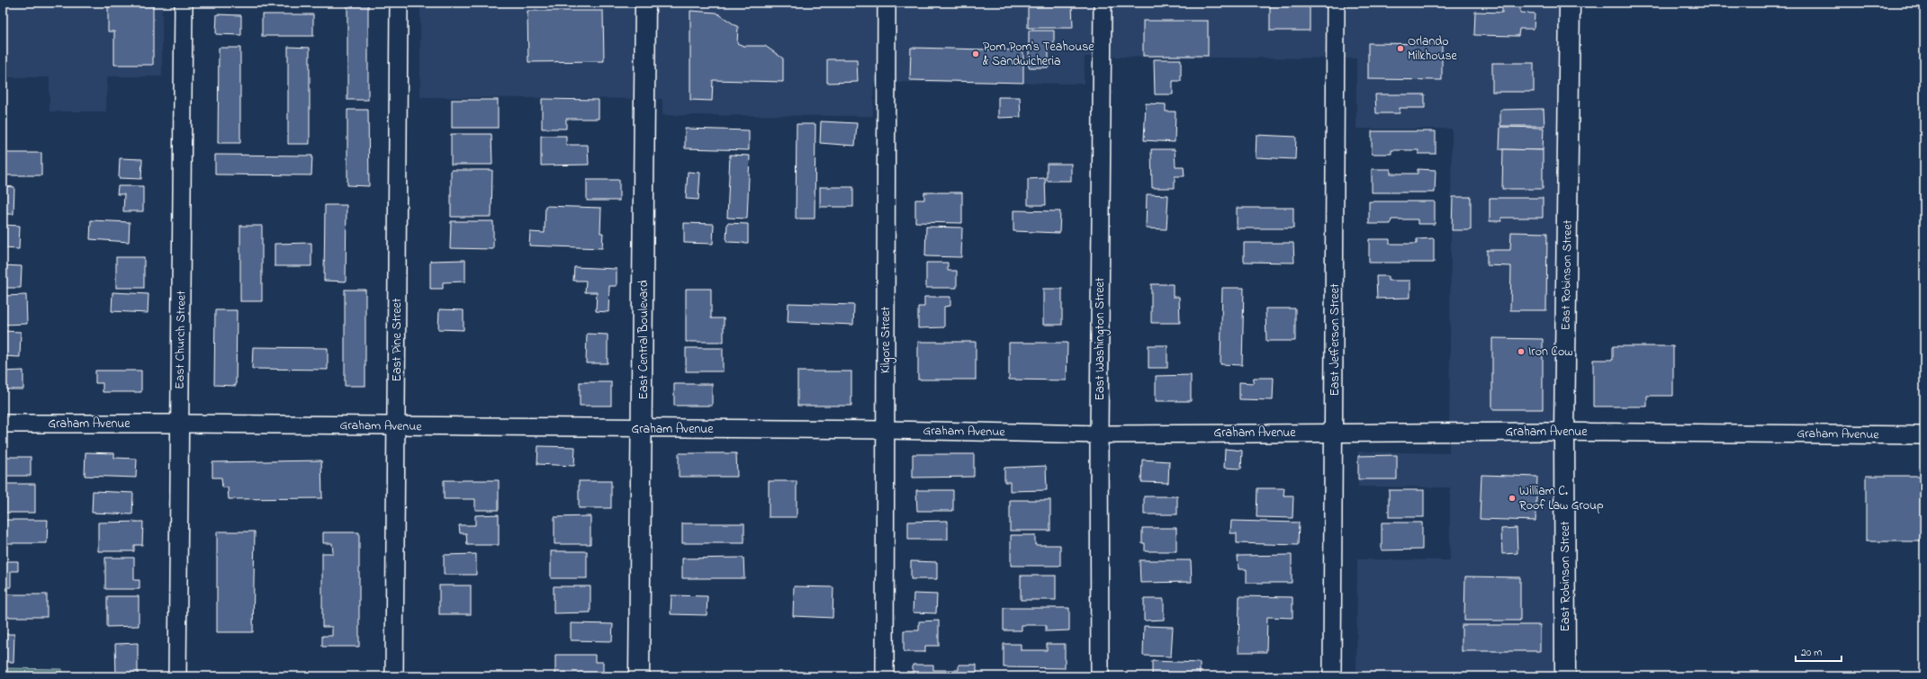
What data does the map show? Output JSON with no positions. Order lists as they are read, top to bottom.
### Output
{
  "streets": {
    "street": [
      "East Robinson Street",
      "East Washington Street",
      "East Church Street",
      "East Pine Street",
      "East Central Boulevard",
      "Kilgore Street",
      "East Jefferson Street",
      "Graham Avenue"
    ]
  },
  "crossings": [
    ["East Robinson Street", "Graham Avenue"],
    ["East Washington Street", "Graham Avenue"],
    ["East Church Street", "Graham Avenue"],
    ["East Pine Street", "Graham Avenue"],
    ["East Central Boulevard", "Graham Avenue"],
    ["Kilgore Street", "Graham Avenue"],
    ["East Jefferson Street", "Graham Avenue"]
  ],
  "places": [
    "Orlando Milkhouse",
    "Pom Pom's Teahouse & Sandwicheria",
    "Iron Cow",
    "William C. Roof Law Group"
  ],
  "scale_bar": "20 m"
}
